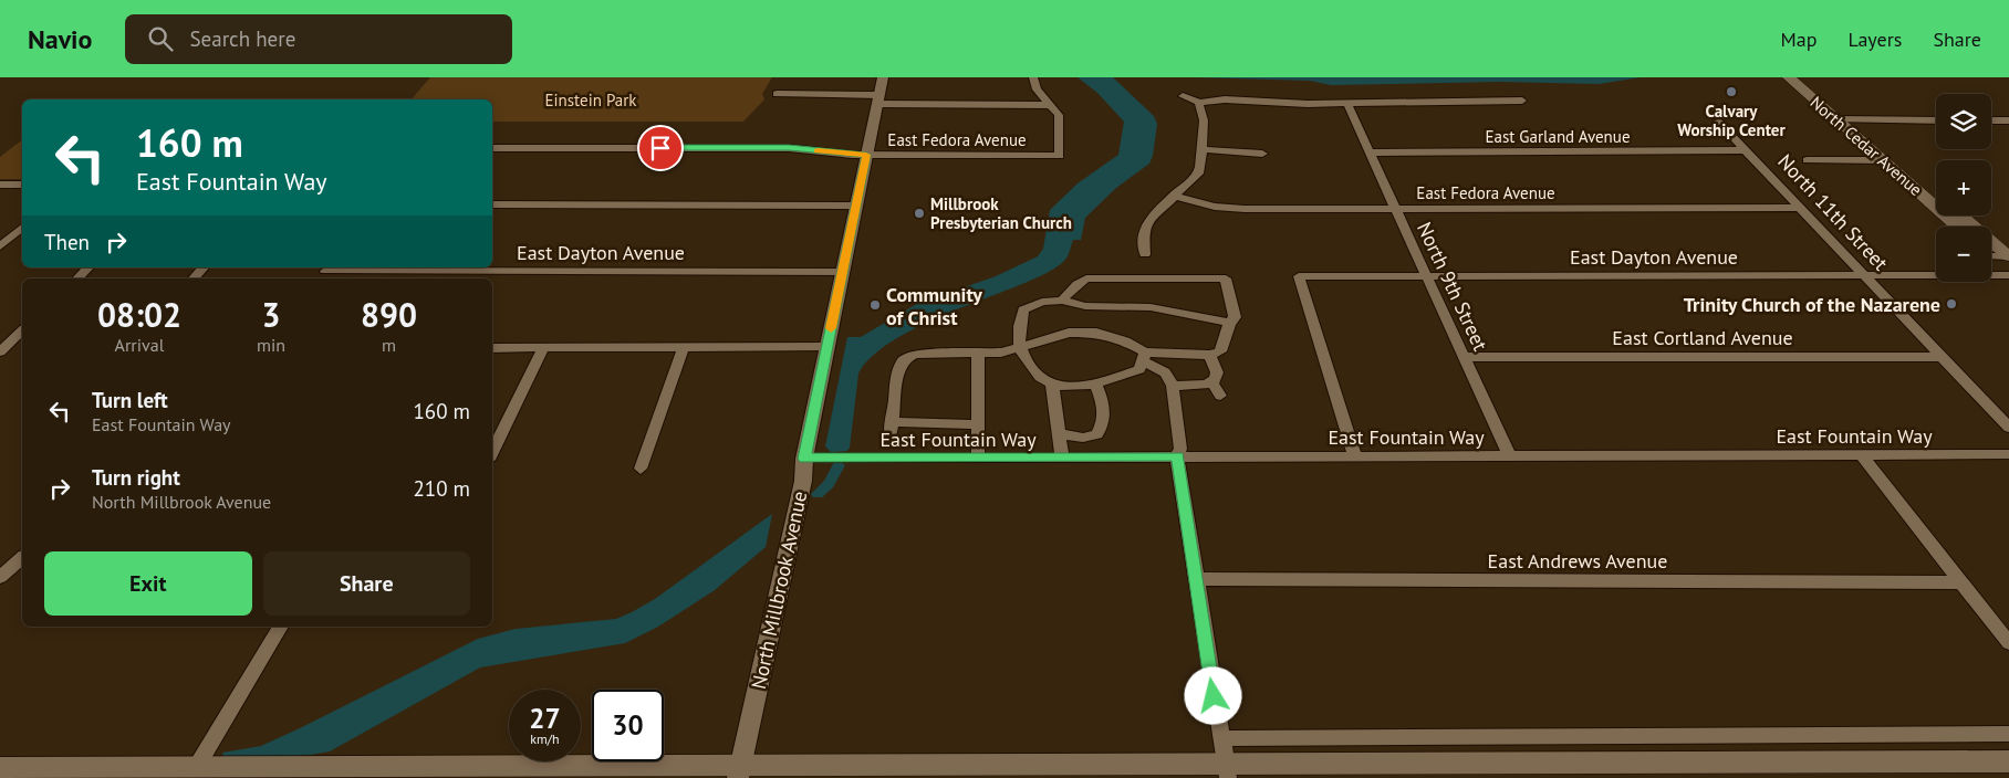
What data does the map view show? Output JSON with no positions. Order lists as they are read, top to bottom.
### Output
{
  "streets": {
    "main road": ["North Cedar Avenue"],
    "street": [
      "East Garland Avenue",
      "East Fedora Avenue",
      "North 11th Street",
      "East Dayton Avenue",
      "North 9th Street",
      "East Cortland Avenue",
      "East Fountain Way",
      "East Andrews Avenue",
      "North Millbrook Avenue"
    ]
  },
  "crossings": [
    ["East Garland Avenue", "North 11th Street"],
    ["East Garland Avenue", "North 9th Street"],
    ["East Fedora Avenue", "North 11th Street"],
    ["East Fedora Avenue", "North 9th Street"],
    ["East Fedora Avenue", "North Millbrook Avenue"],
    ["North 11th Street", "East Dayton Avenue"],
    ["North 11th Street", "East Cortland Avenue"],
    ["East Dayton Avenue", "North 9th Street"],
    ["East Dayton Avenue", "East Fountain Way"],
    ["East Dayton Avenue", "North Millbrook Avenue"],
    ["North 9th Street", "East Cortland Avenue"],
    ["North 9th Street", "East Fountain Way"],
    ["East Fountain Way", "North Millbrook Avenue"]
  ],
  "parks": ["Einstein Park"],
  "places": [
    "Calvary Worship Center",
    "Millbrook Presbyterian Church",
    "Trinity Church of the Nazarene",
    "Community of Christ"
  ],
  "page": {
    "header": "Navio",
    "search": "Search here",
    "nav": ["Map", "Layers", "Share"],
    "map_buttons": ["+", "−"],
    "turn": ["160 m", "East Fountain Way"],
    "then": "Then",
    "eta": [
      "08:02",
      "Arrival",
      "3",
      "min",
      "890",
      "m"
    ],
    "list": [
      {
        "name": "Turn left",
        "note": "East Fountain Way",
        "value": "160 m"
      },
      {
        "name": "Turn right",
        "note": "North Millbrook Avenue",
        "value": "210 m"
      }
    ],
    "buttons": ["Exit", "Share"],
    "speed": "27 km/h",
    "limit": "30"
  }
}
